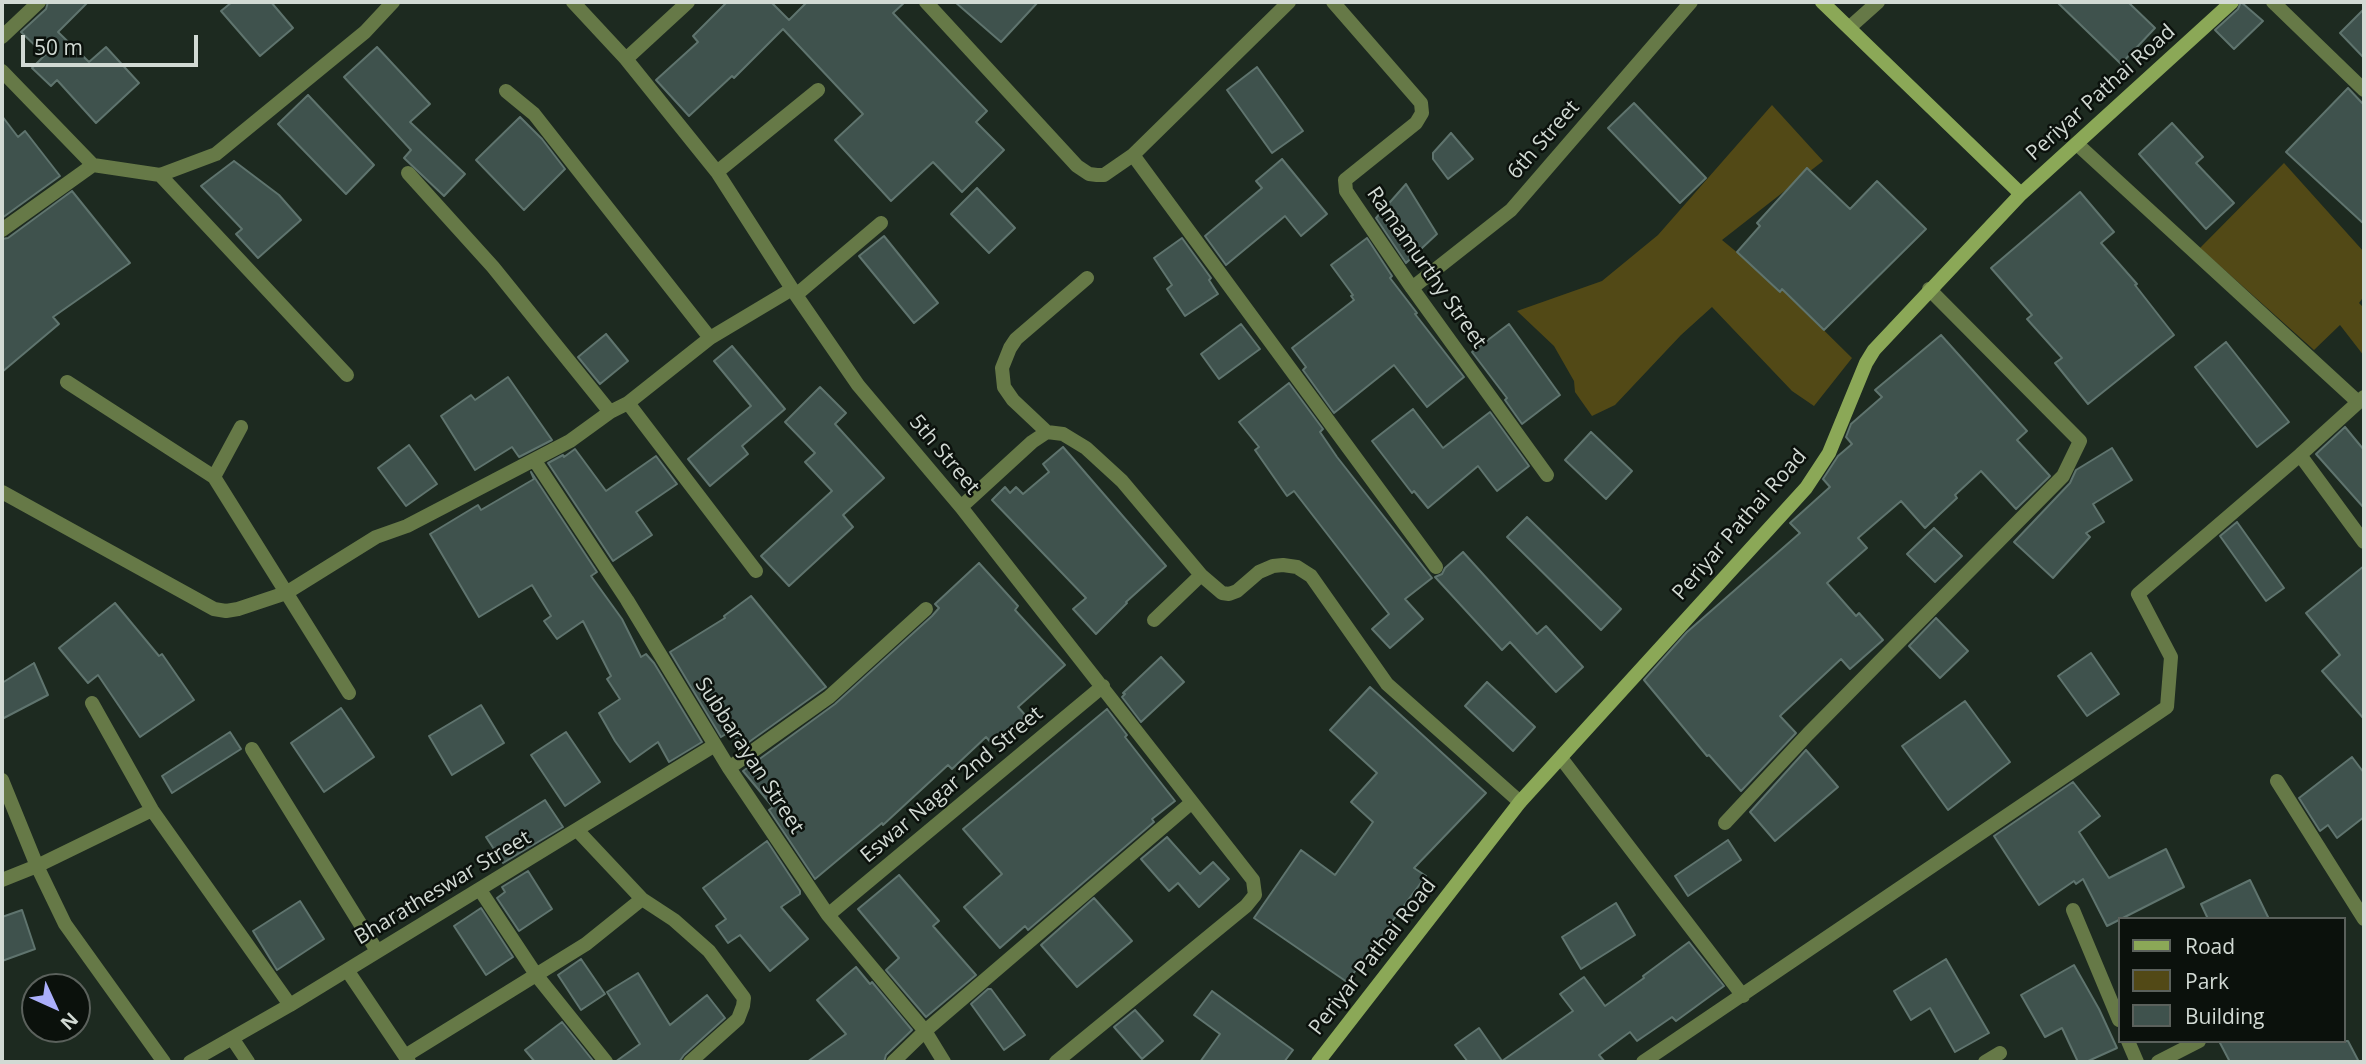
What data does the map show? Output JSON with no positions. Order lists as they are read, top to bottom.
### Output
{
  "streets": {
    "street": [
      "Periyar Pathai Road",
      "6th Street",
      "Ramamurthy Street",
      "5th Street",
      "Subbarayan Street",
      "Eswar Nagar 2nd Street",
      "Bharatheswar Street"
    ]
  },
  "crossings": [
    ["6th Street", "Ramamurthy Street"],
    ["5th Street", "Eswar Nagar 2nd Street"],
    ["Subbarayan Street", "Eswar Nagar 2nd Street"],
    ["Subbarayan Street", "Bharatheswar Street"]
  ],
  "legend": ["Road", "Park", "Building"],
  "scale_bar": "50 m",
  "north": "bottom right"
}
